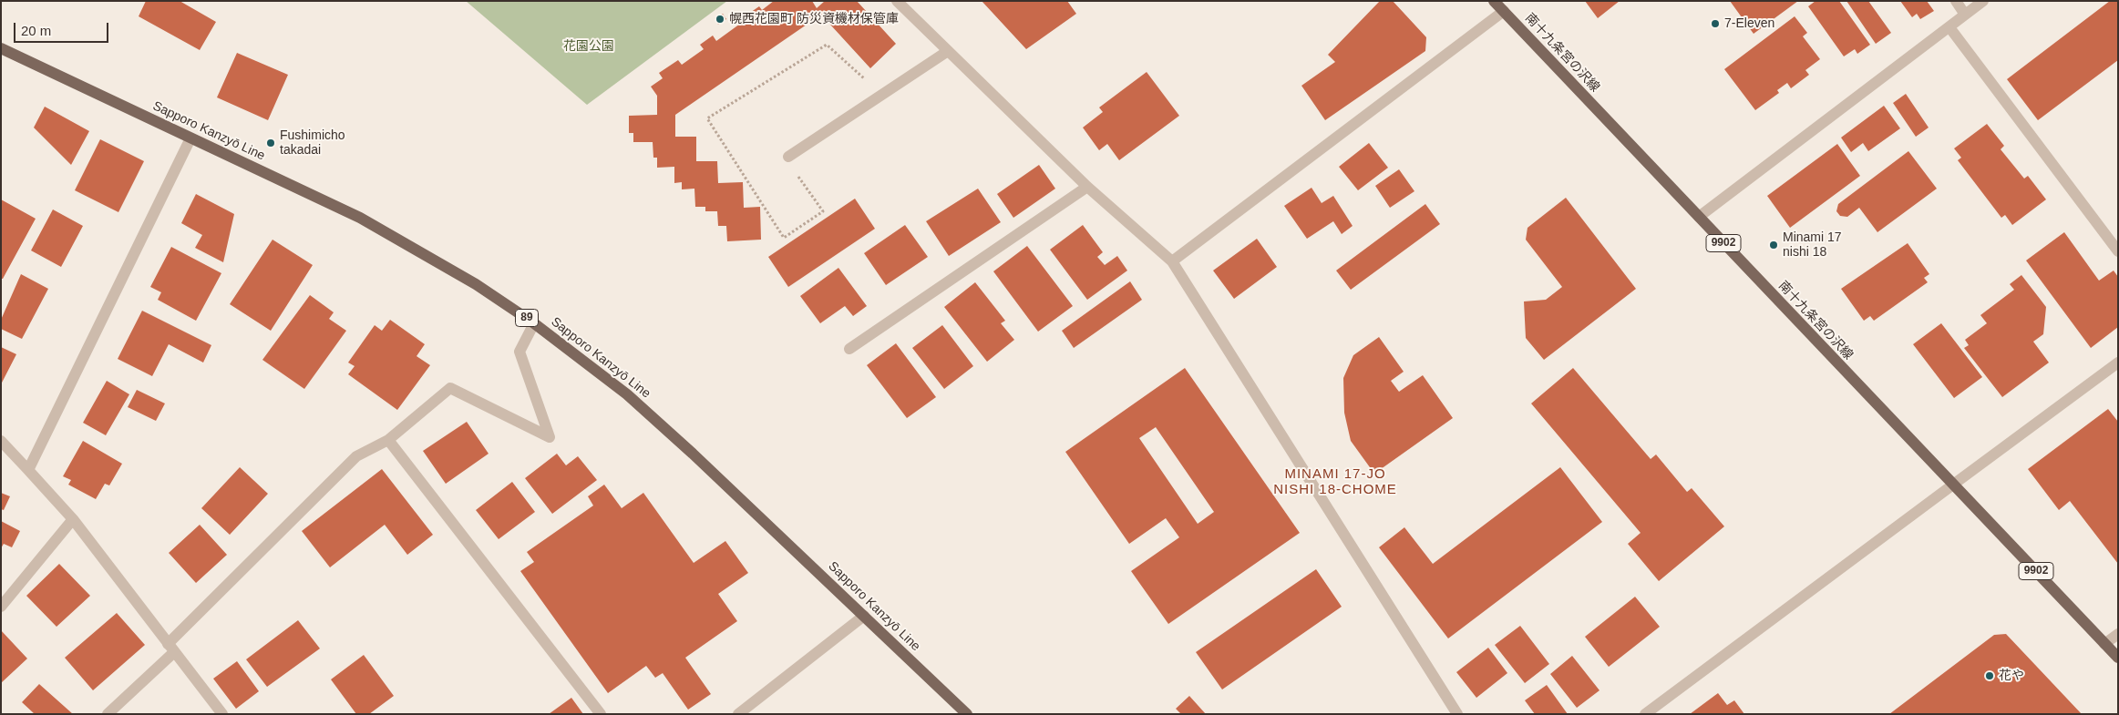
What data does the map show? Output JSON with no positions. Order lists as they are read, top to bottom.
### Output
{
  "streets": {
    "main road": [
      "南十九条宮の沢線",
      "Sapporo Kanzyō Line",
      "9902",
      "89"
    ]
  },
  "districts": ["MINAMI 17-JO NISHI 18-CHOME"],
  "parks": ["花園公園"],
  "places": [
    "幌西花園町 防災資機材保管庫",
    "7-Eleven",
    "Fushimicho takadai",
    "Minami 17 nishi 18",
    "花や"
  ],
  "scale_bar": "20 m"
}
